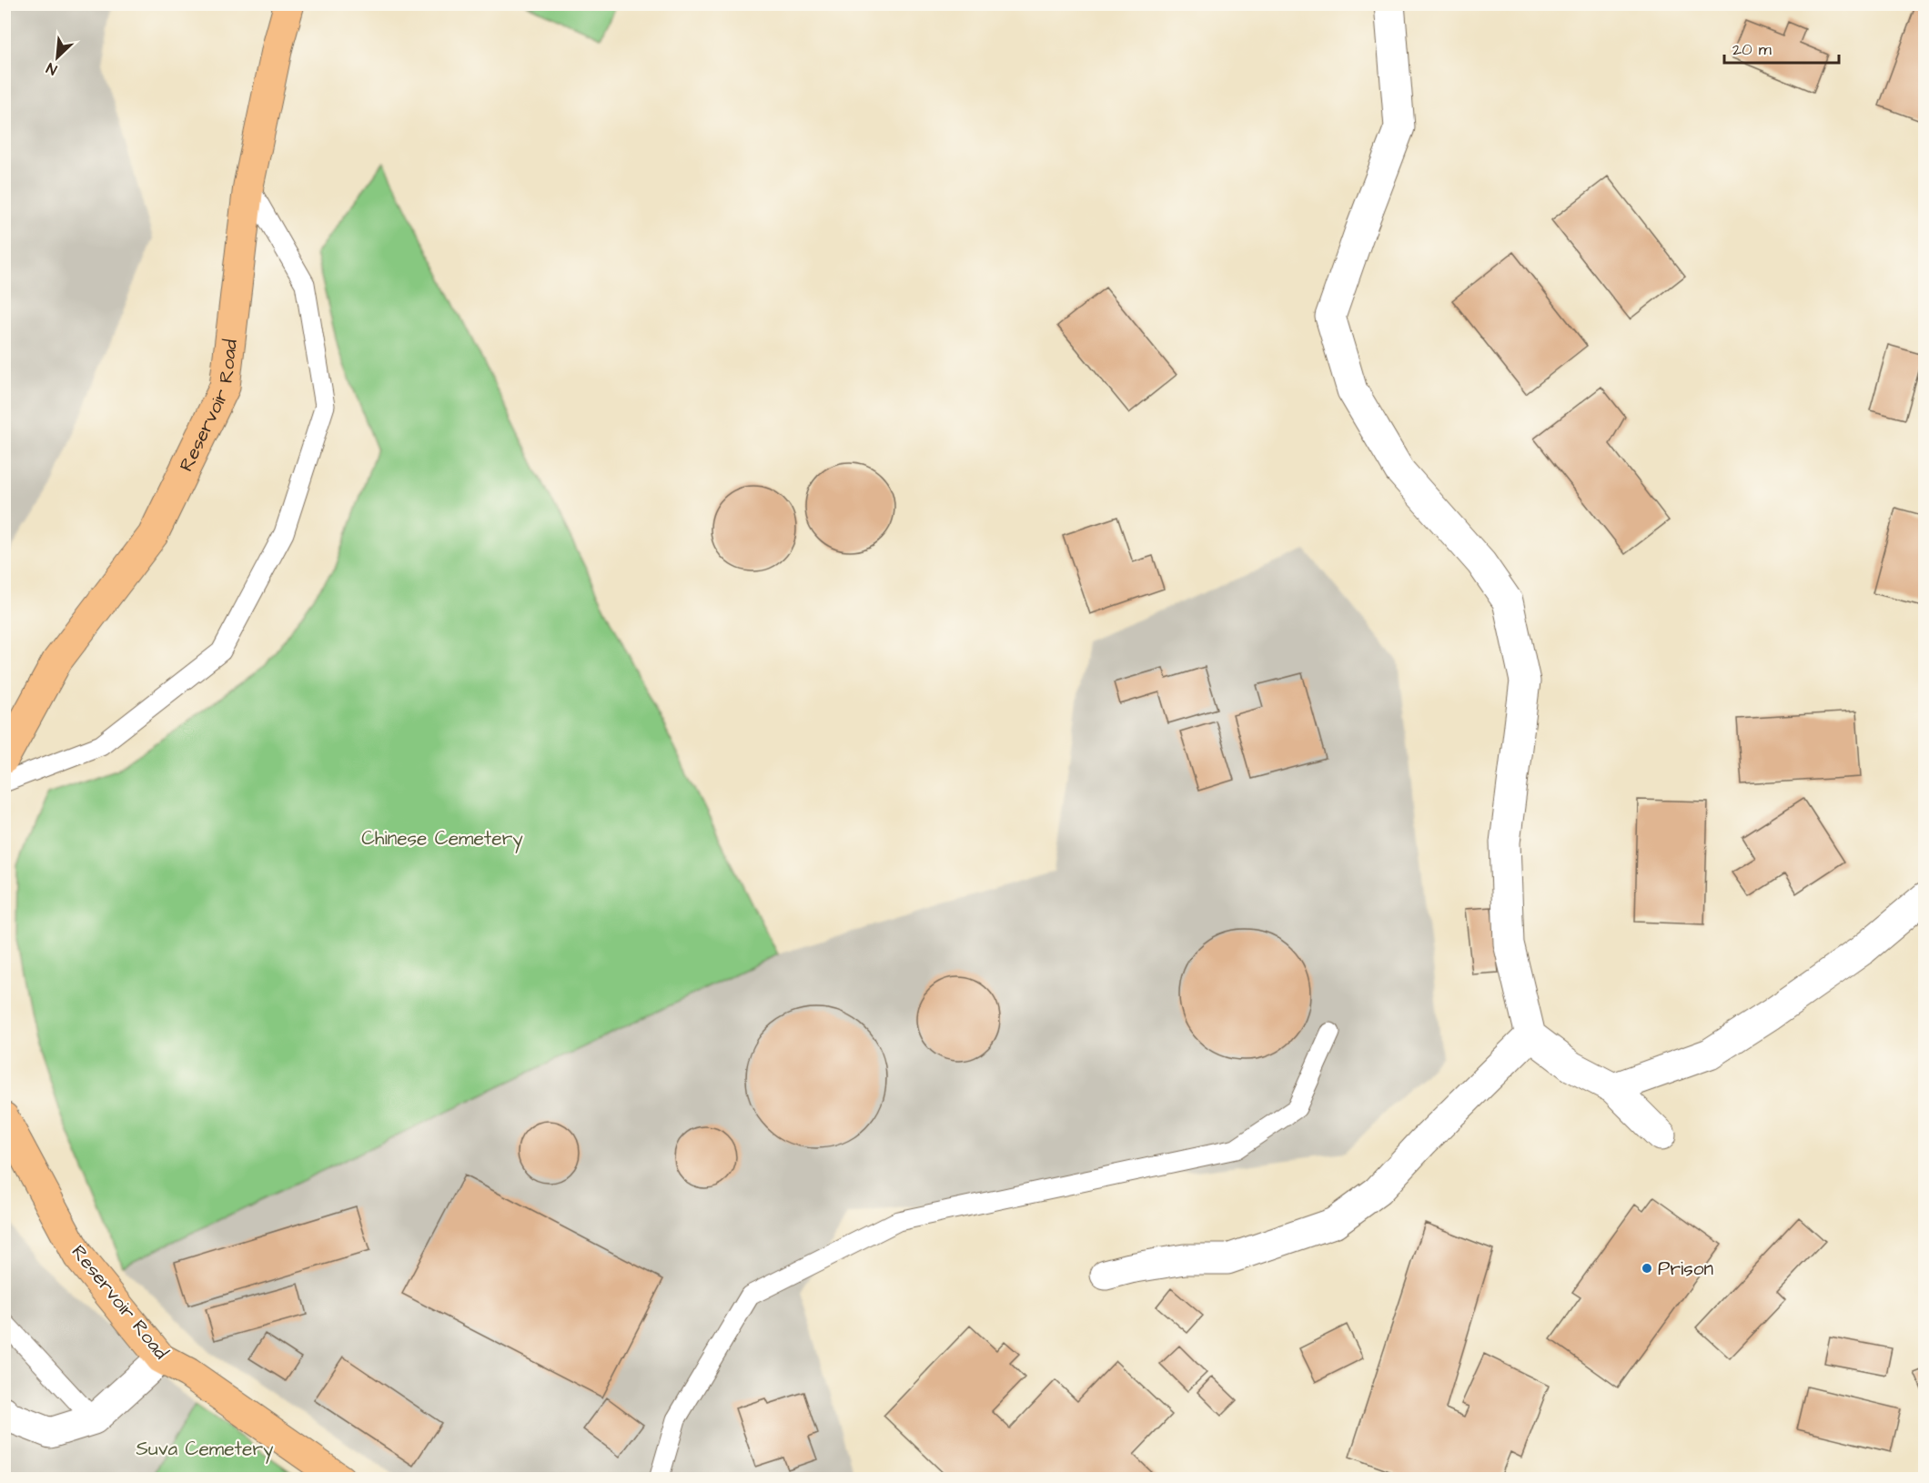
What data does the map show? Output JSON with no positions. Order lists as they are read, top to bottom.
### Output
{
  "streets": {
    "highway": ["Reservoir Road"]
  },
  "parks": ["Chinese Cemetery", "Suva Cemetery"],
  "places": ["Prison"],
  "scale_bar": "20 m",
  "north": "bottom left"
}
